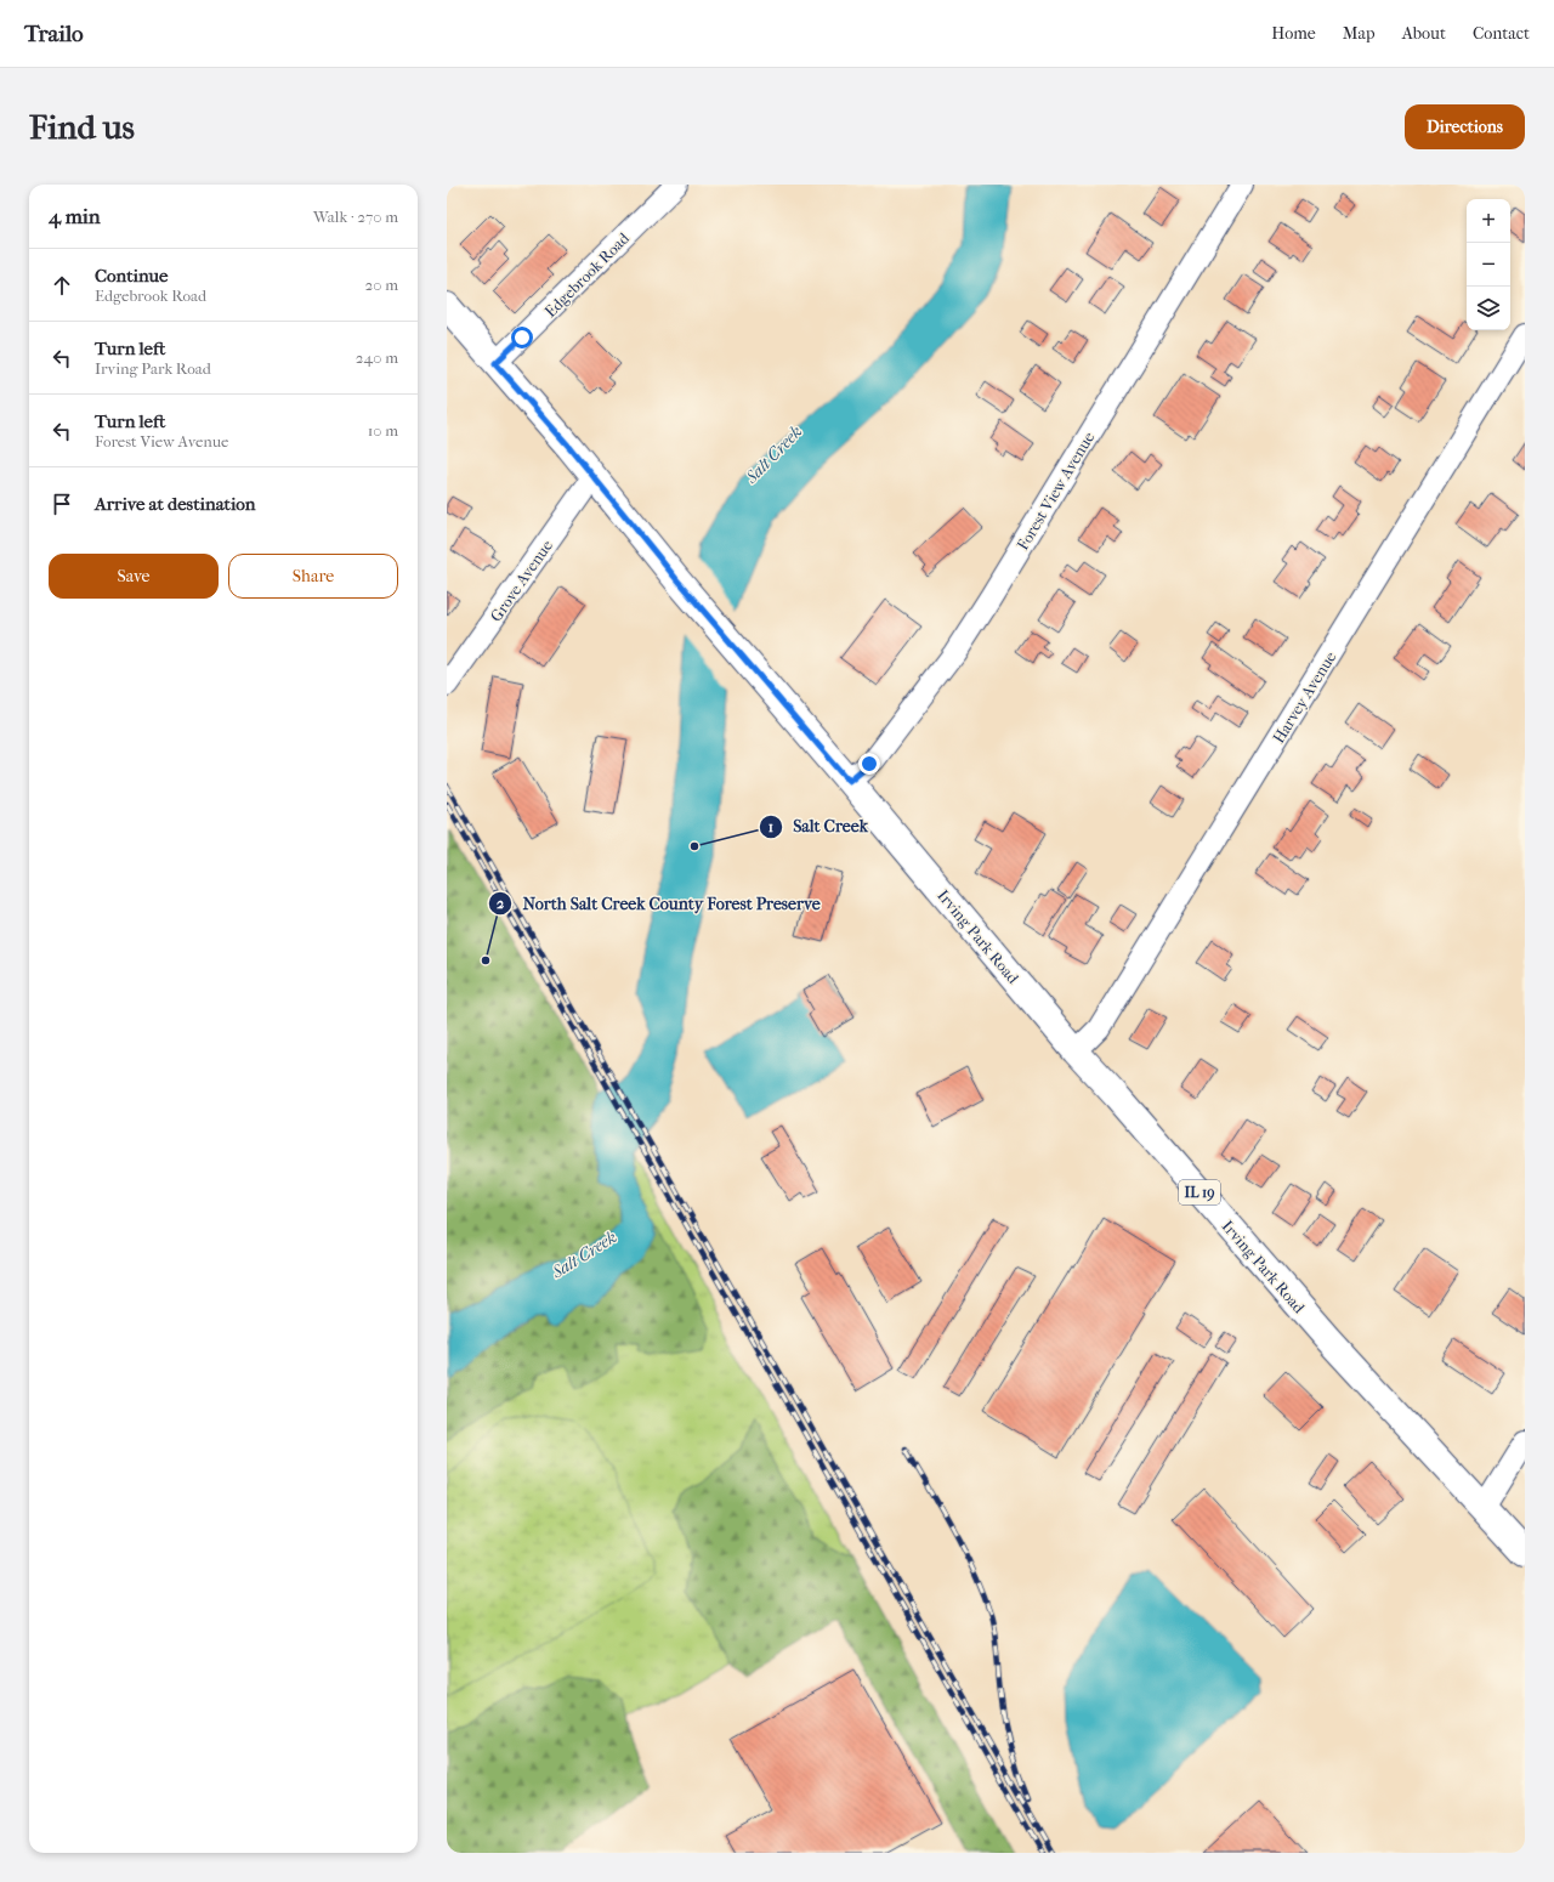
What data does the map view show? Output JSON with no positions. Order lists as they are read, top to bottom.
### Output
{
  "streets": {
    "main road": ["Irving Park Road", "IL 19"],
    "street": [
      "Edgebrook Road",
      "Forest View Avenue",
      "Grove Avenue",
      "Harvey Avenue"
    ]
  },
  "crossings": [
    ["Edgebrook Road", "Irving Park Road"],
    ["Forest View Avenue", "Irving Park Road"],
    ["Grove Avenue", "Irving Park Road"],
    ["Harvey Avenue", "Irving Park Road"]
  ],
  "water": ["Salt Creek"],
  "places": ["Salt Creek", "North Salt Creek County Forest Preserve"],
  "page": {
    "header": "Trailo",
    "nav": [
      "Home",
      "Map",
      "About",
      "Contact"
    ],
    "buttons": [
      "Directions",
      ["Save", "Share"]
    ],
    "title": "Find us",
    "heading": ["4 min", "Walk · 270 m"],
    "map_buttons": ["+", "−"],
    "list": [
      ["Continue", "Edgebrook Road", "20 m"],
      ["Turn left", "Irving Park Road", "240 m"],
      ["Turn left", "Forest View Avenue", "10 m"],
      "Arrive at destination"
    ]
  }
}
